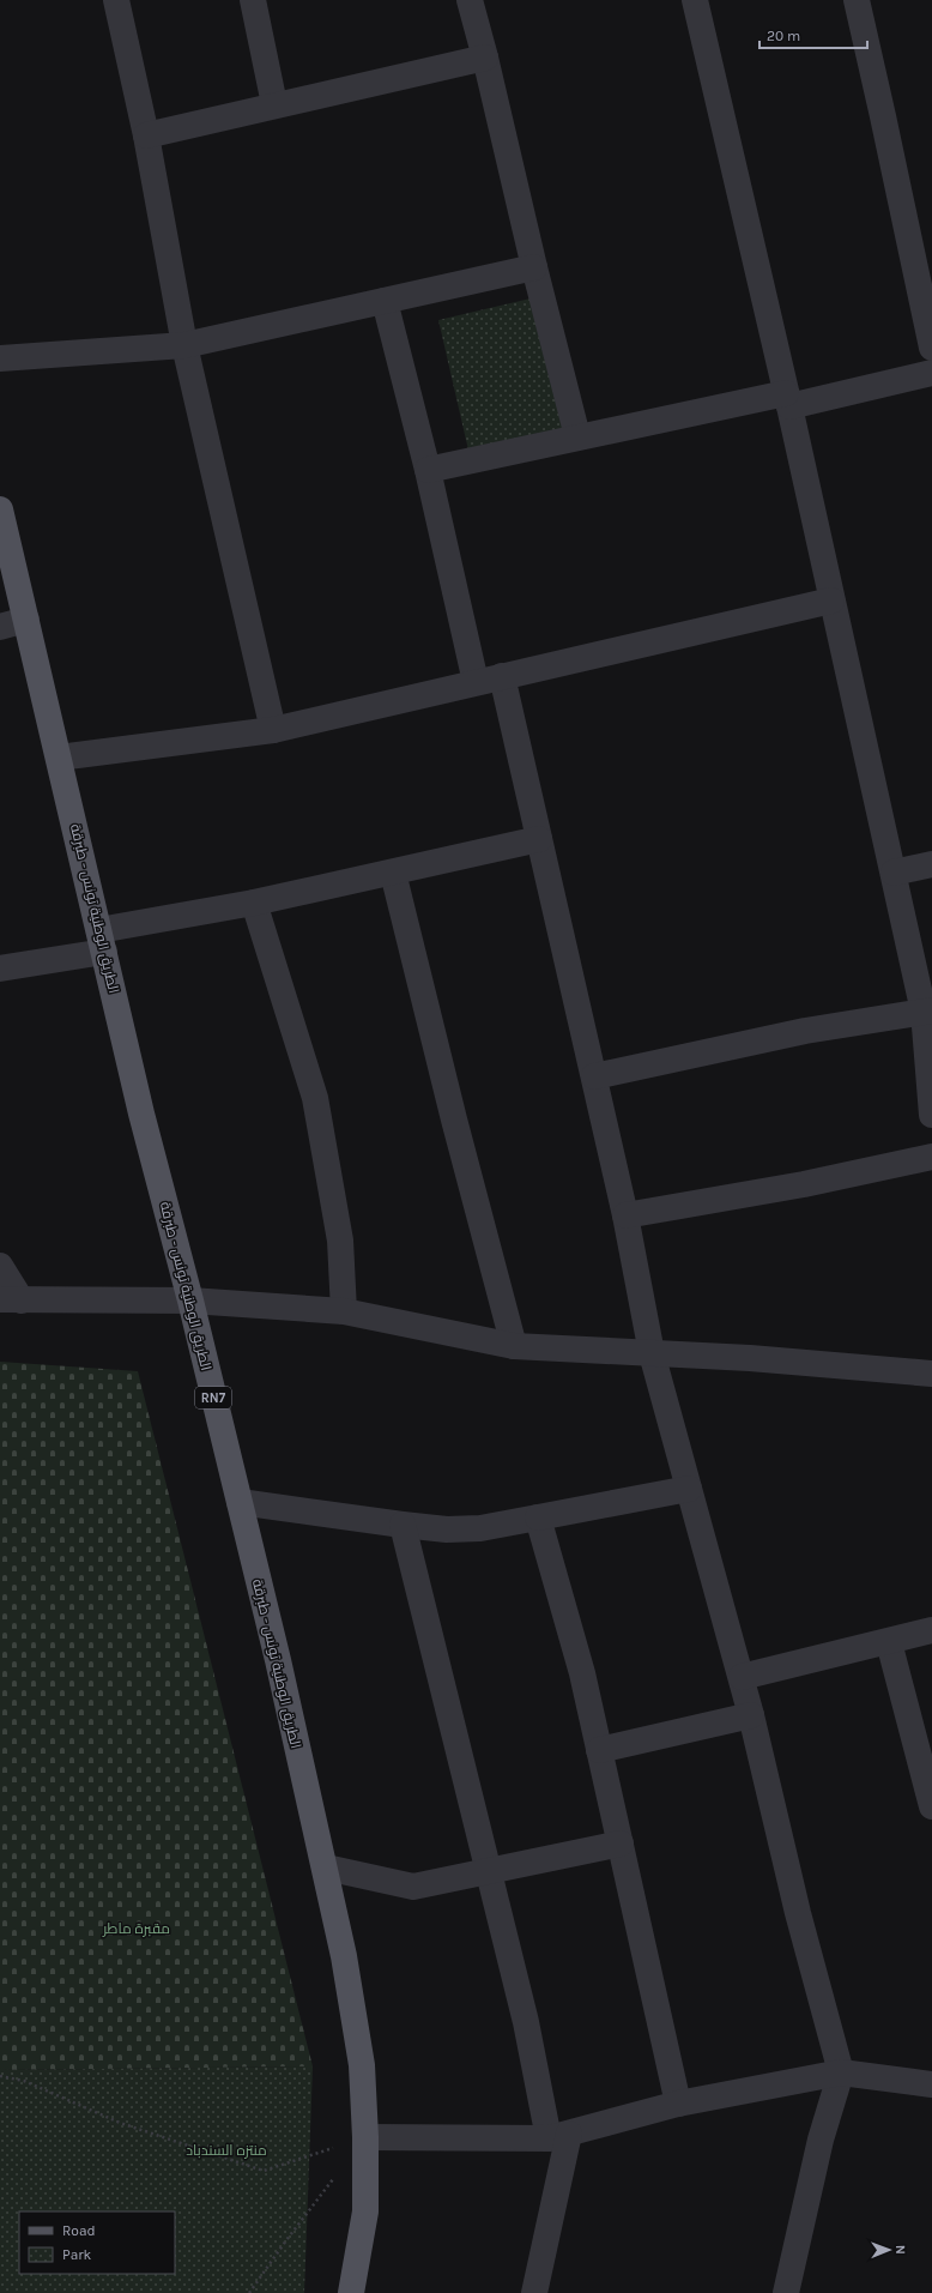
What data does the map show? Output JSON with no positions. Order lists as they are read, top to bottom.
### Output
{
  "streets": {
    "main road": ["الطريق الوطنية تونس - طبرقة", "RN7"]
  },
  "parks": ["مقبرة ماطر", "منتزه السندباد"],
  "legend": ["Road", "Park"],
  "scale_bar": "20 m",
  "north": "right"
}
